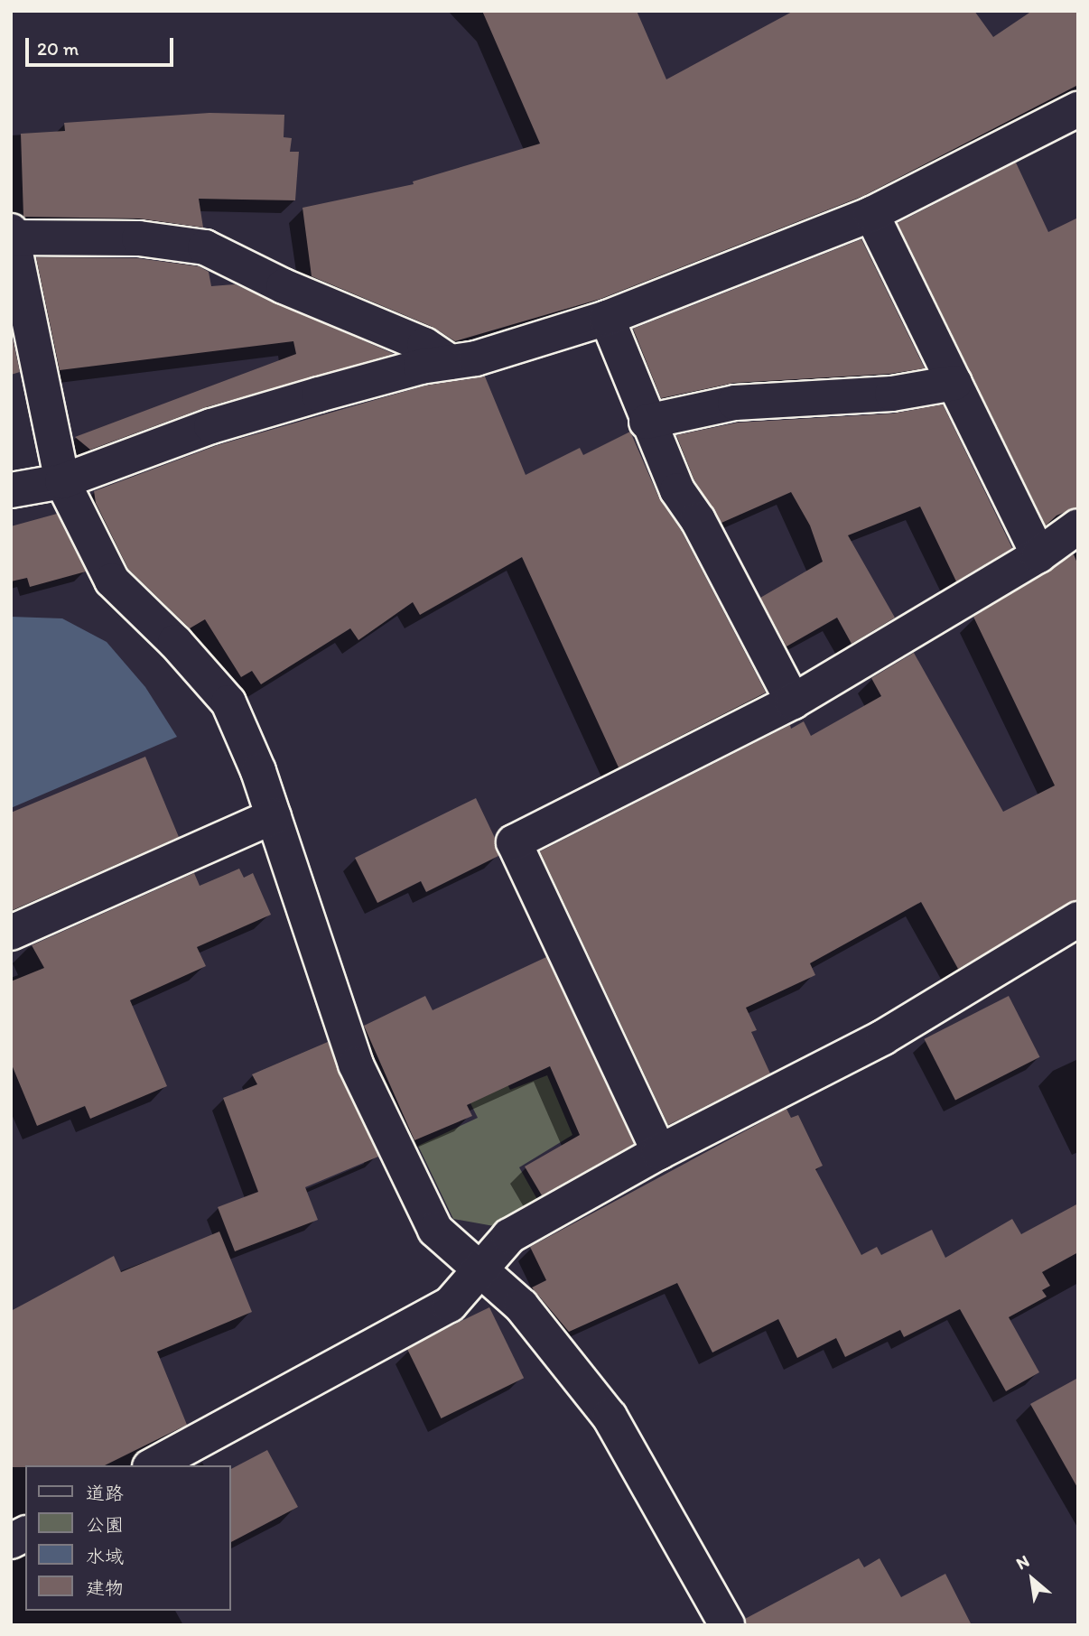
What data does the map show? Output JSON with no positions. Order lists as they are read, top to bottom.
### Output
{
  "legend": [
    "道路",
    "公園",
    "水域",
    "建物"
  ],
  "scale_bar": "20 m",
  "north": "top left"
}
